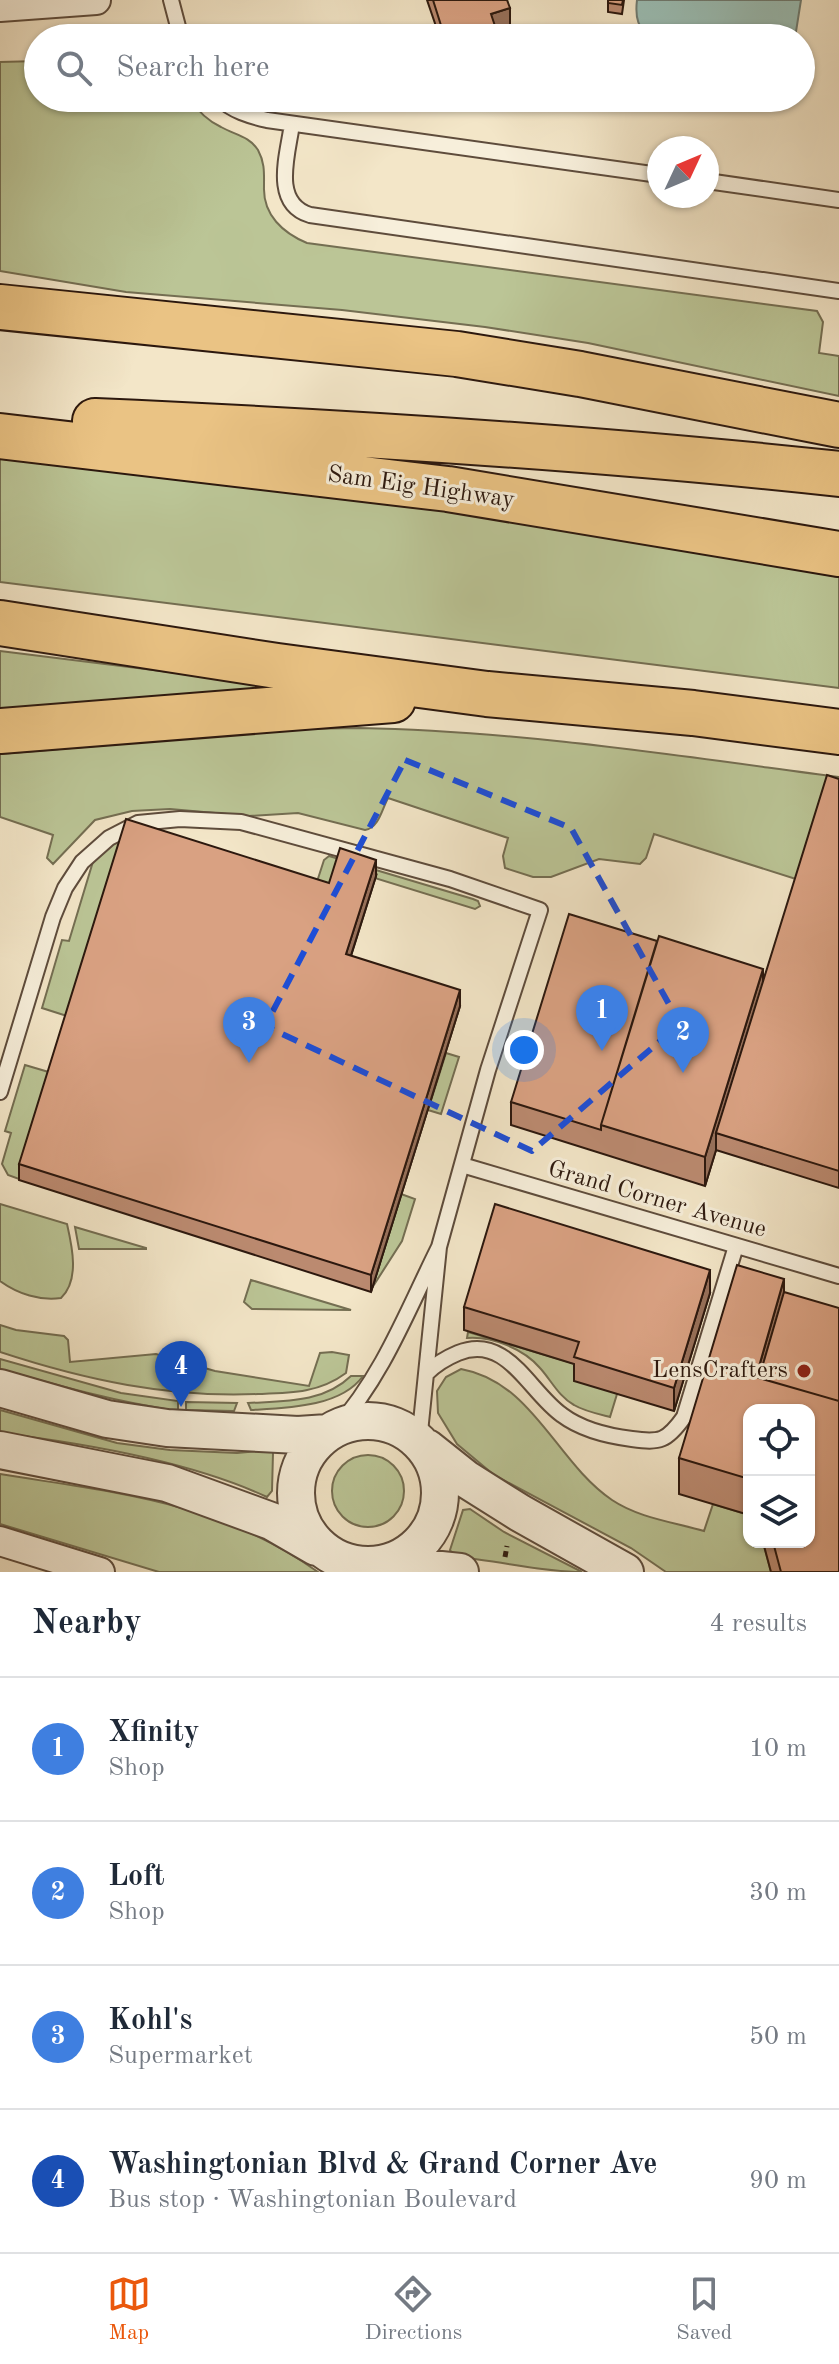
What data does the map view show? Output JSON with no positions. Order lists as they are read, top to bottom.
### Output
{
  "streets": {
    "highway": ["Sam Eig Highway"],
    "lane": ["Grand Corner Avenue"]
  },
  "places": ["LensCrafters"],
  "north": "top right",
  "page": {
    "search": "Search here",
    "pins": [
      "1",
      "3",
      "2",
      "4"
    ],
    "heading": ["Nearby", "4 results"],
    "list": [
      {
        "mark": "1",
        "name": "Xfinity",
        "note": "Shop",
        "value": "10 m"
      },
      {
        "mark": "2",
        "name": "Loft",
        "note": "Shop",
        "value": "30 m"
      },
      {
        "mark": "3",
        "name": "Kohl's",
        "note": "Supermarket",
        "value": "50 m"
      },
      {
        "mark": "4",
        "name": "Washingtonian Blvd & Grand Corner Ave",
        "note": "Bus stop · Washingtonian Boulevard",
        "value": "90 m"
      }
    ],
    "nav": ["Map", "Directions", "Saved"]
  }
}
